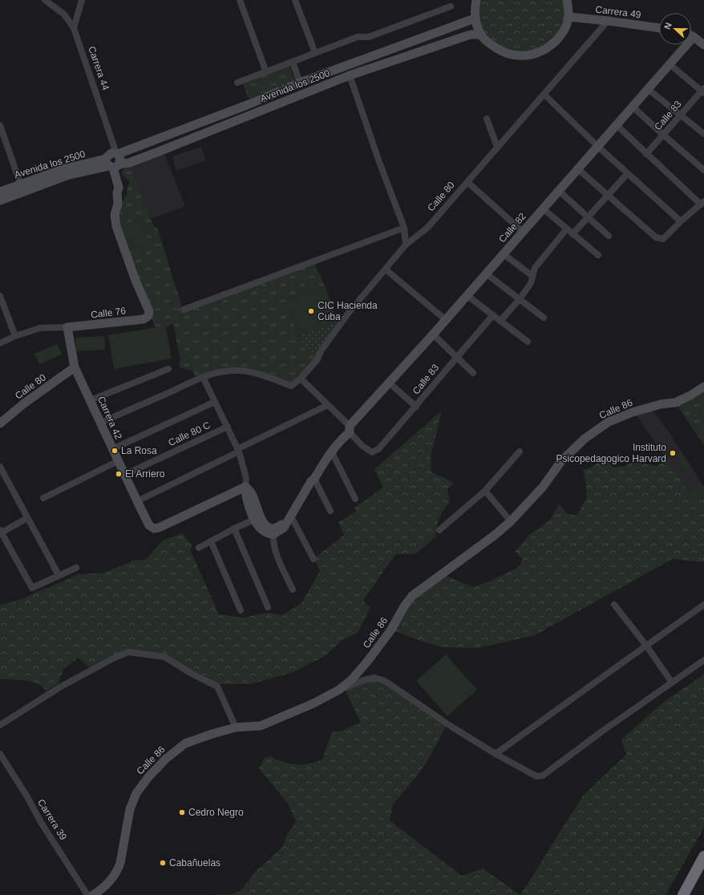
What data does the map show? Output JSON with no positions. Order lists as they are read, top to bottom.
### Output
{
  "streets": {
    "main road": [
      "Carrera 49",
      "Avenida los 2500",
      "Calle 80",
      "Calle 82",
      "Calle 76",
      "Calle 86",
      "Carrera 42"
    ],
    "street": [
      "Carrera 44",
      "Calle 83",
      "Calle 80 C",
      "Carrera 39"
    ]
  },
  "crossings": [
    ["Carrera 49", "Calle 80"],
    ["Carrera 44", "Avenida los 2500"],
    ["Avenida los 2500", "Calle 76"],
    ["Calle 83", "Calle 82"],
    ["Calle 80", "Carrera 42"],
    ["Calle 76", "Carrera 42"],
    ["Carrera 42", "Calle 80 C"]
  ],
  "places": [
    "CIC Hacienda Cuba",
    "La Rosa",
    "Instituto Psicopedagogico Harvard",
    "El Arriero",
    "Cedro Negro",
    "Cabañuelas"
  ],
  "north": "left"
}
